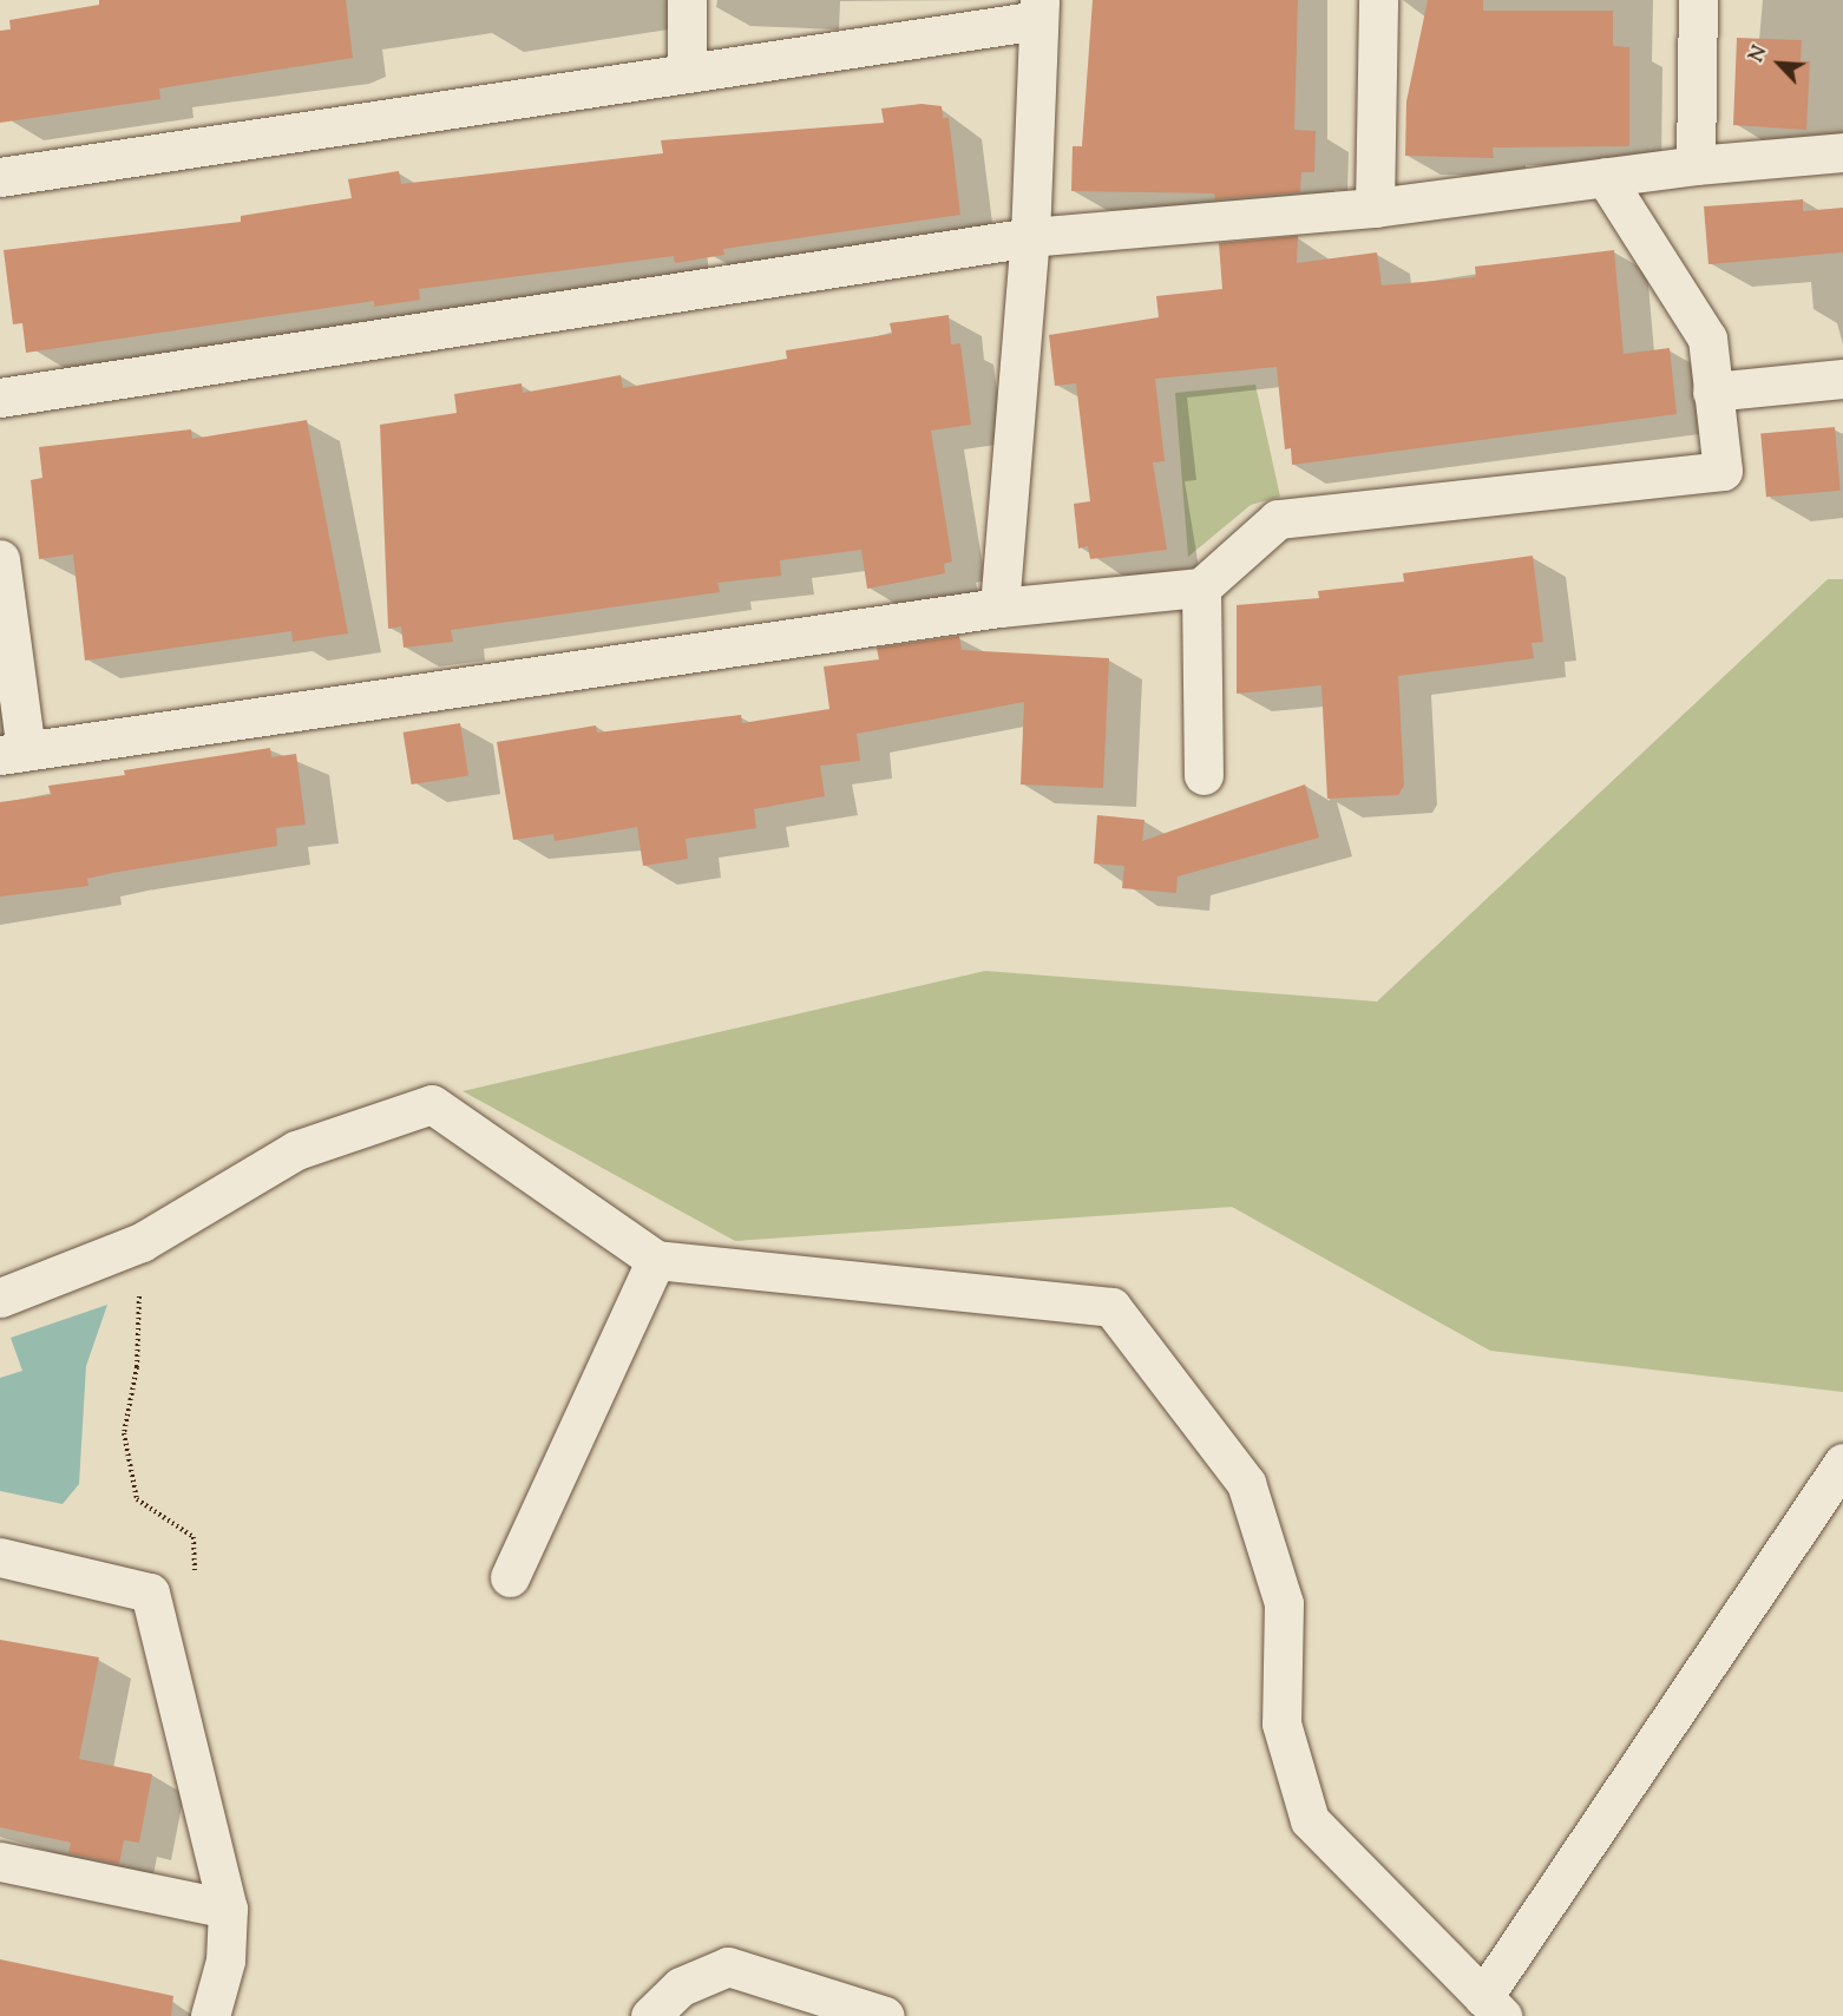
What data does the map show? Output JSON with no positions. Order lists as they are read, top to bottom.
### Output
{
  "north": "top left"
}
